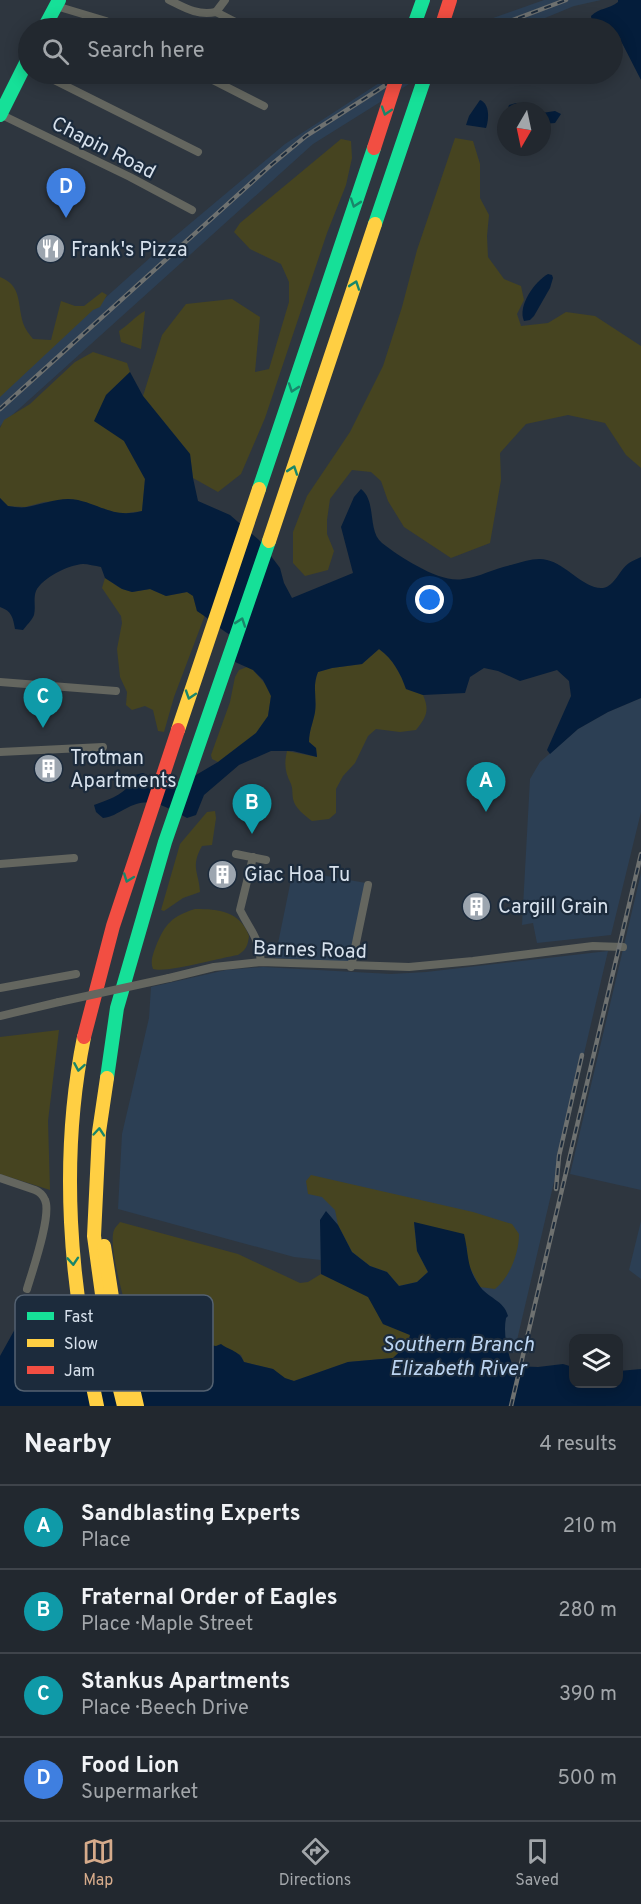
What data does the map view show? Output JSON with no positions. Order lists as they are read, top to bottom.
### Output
{
  "streets": {
    "street": ["Chapin Road", "Barnes Road"]
  },
  "water": ["Southern Branch Elizabeth River"],
  "places": {
    "restaurant": ["Frank's Pizza"],
    "building": ["Trotman Apartments", "Giac Hoa Tu", "Cargill Grain"]
  },
  "legend": ["Fast", "Slow", "Jam"],
  "north": "bottom",
  "page": {
    "search": "Search here",
    "pins": [
      "D",
      "C",
      "A",
      "B"
    ],
    "heading": ["Nearby", "4 results"],
    "list": [
      {
        "mark": "A",
        "name": "Sandblasting Experts",
        "note": "Place",
        "value": "210 m"
      },
      {
        "mark": "B",
        "name": "Fraternal Order of Eagles",
        "note": "Place · Maple Street",
        "value": "280 m"
      },
      {
        "mark": "C",
        "name": "Stankus Apartments",
        "note": "Place · Beech Drive",
        "value": "390 m"
      },
      {
        "mark": "D",
        "name": "Food Lion",
        "note": "Supermarket",
        "value": "500 m"
      }
    ],
    "nav": ["Map", "Directions", "Saved"]
  }
}
